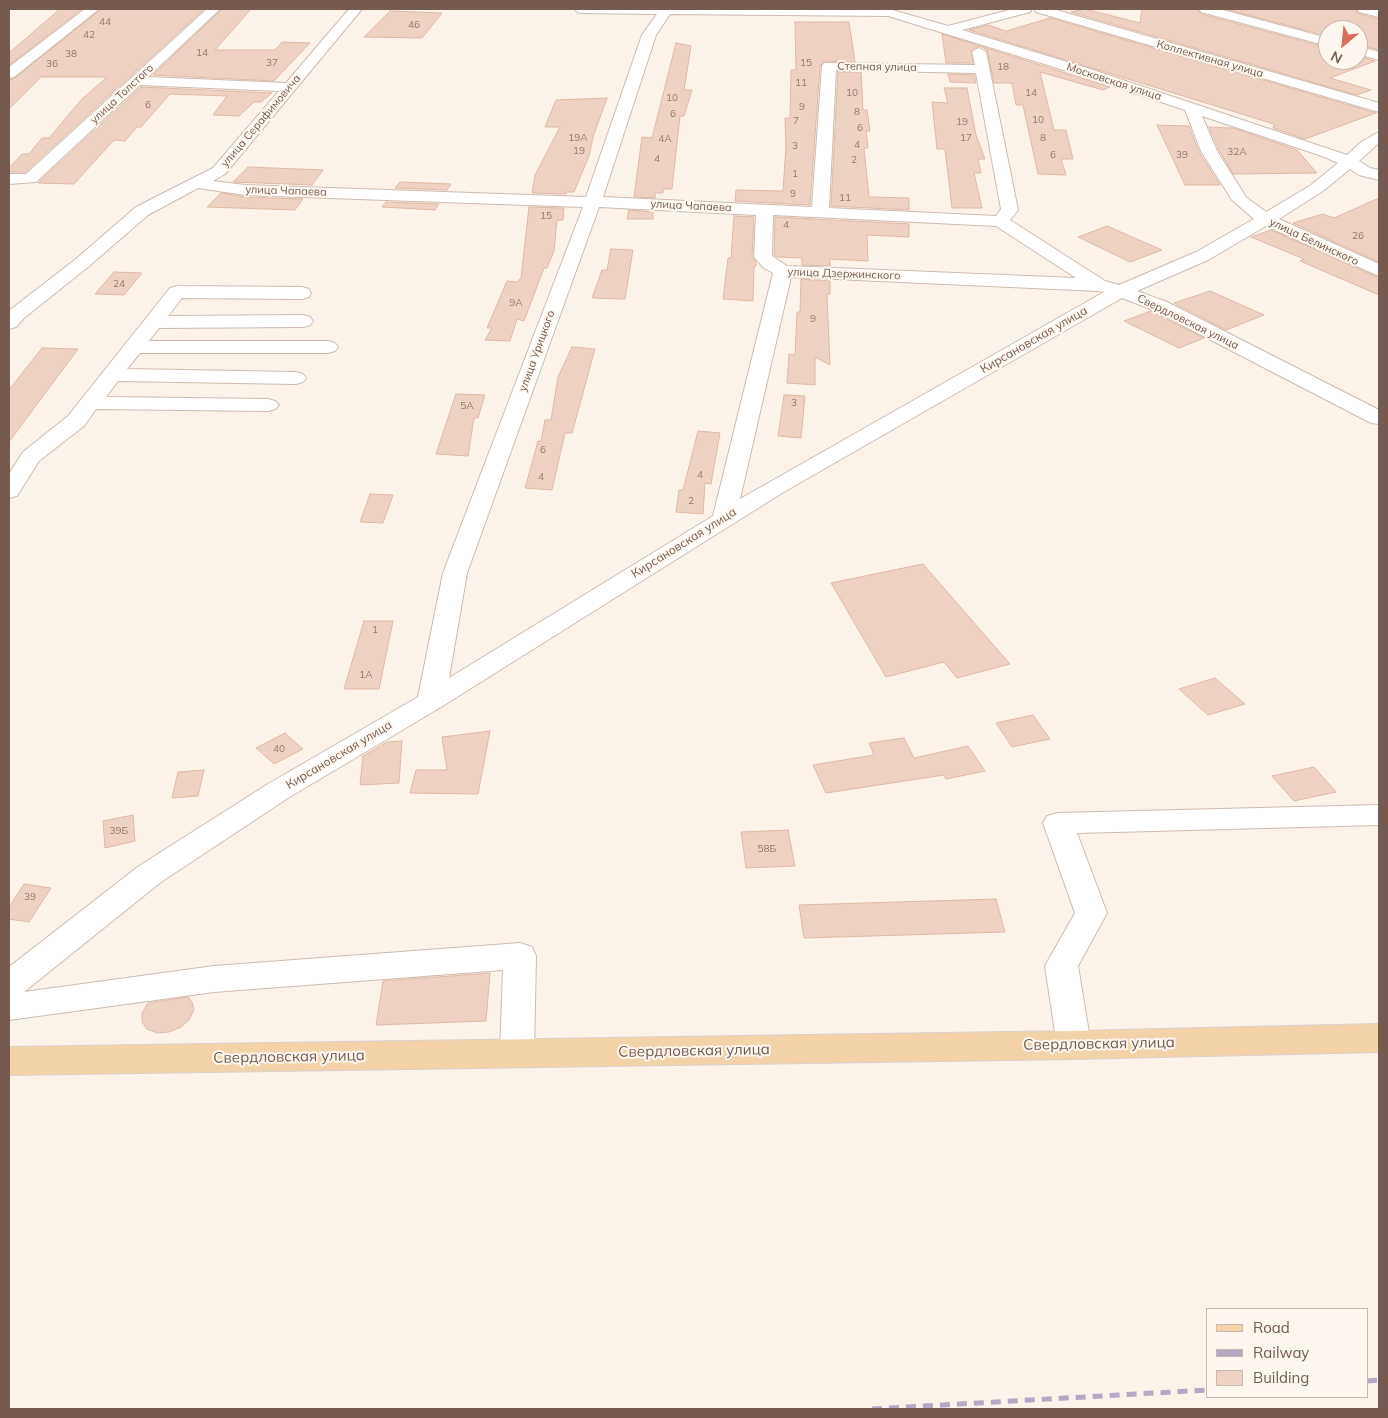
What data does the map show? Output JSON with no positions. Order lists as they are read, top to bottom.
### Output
{
  "streets": {
    "main road": ["Свердловская улица"],
    "street": [
      "Коллективная улица",
      "Степная улица",
      "Московская улица",
      "улица Толстого",
      "улица Серафимовича",
      "улица Чапаева",
      "улица Белинского",
      "улица Дзержинского",
      "Кирсановская улица",
      "улица Урицкого"
    ]
  },
  "crossings": [
    ["Степная улица", "улица Чапаева"],
    ["Московская улица", "улица Белинского"],
    ["Московская улица", "Кирсановская улица"],
    ["улица Серафимовича", "улица Чапаева"],
    ["улица Чапаева", "Свердловская улица"],
    ["улица Чапаева", "улица Урицкого"],
    ["улица Белинского", "Кирсановская улица"],
    ["улица Дзержинского", "Свердловская улица"],
    ["улица Дзержинского", "Кирсановская улица"],
    ["Свердловская улица", "Кирсановская улица"],
    ["Кирсановская улица", "улица Урицкого"]
  ],
  "house_numbers": [
    "44",
    "46",
    "42",
    "14",
    "38",
    "37",
    "15",
    "36",
    "18",
    "11",
    "10",
    "14",
    "10",
    "6",
    "9",
    "8",
    "6",
    "10",
    "7",
    "19",
    "6",
    "19А",
    "17",
    "8",
    "4А",
    "4",
    "3",
    "19",
    "32А",
    "6",
    "39",
    "4",
    "2",
    "1",
    "9",
    "11",
    "15",
    "4",
    "26",
    "24",
    "9А",
    "9",
    "3",
    "5А",
    "6",
    "4",
    "4",
    "2",
    "1",
    "1А",
    "40",
    "39Б",
    "58Б",
    "39"
  ],
  "legend": ["Road", "Railway", "Building"],
  "north": "bottom left"
}
